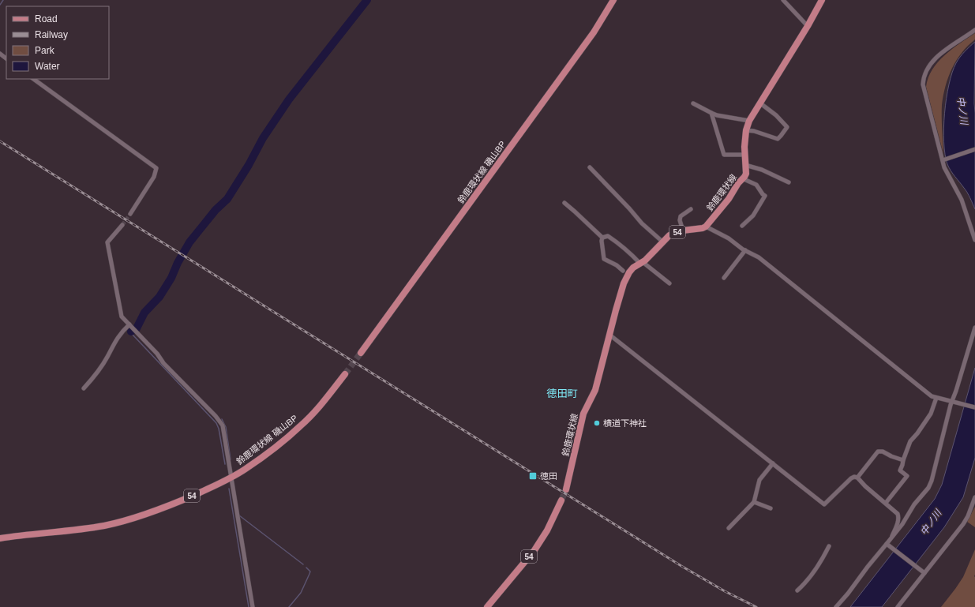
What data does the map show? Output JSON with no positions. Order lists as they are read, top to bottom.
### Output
{
  "streets": {
    "main road": ["鈴鹿環状線 磯山BP", "鈴鹿環状線", "54"]
  },
  "districts": ["徳田町"],
  "water": ["中ノ川"],
  "places": {
    "other": ["横道下神社"],
    "transit": ["徳田"]
  },
  "legend": [
    "Road",
    "Railway",
    "Park",
    "Water"
  ]
}
